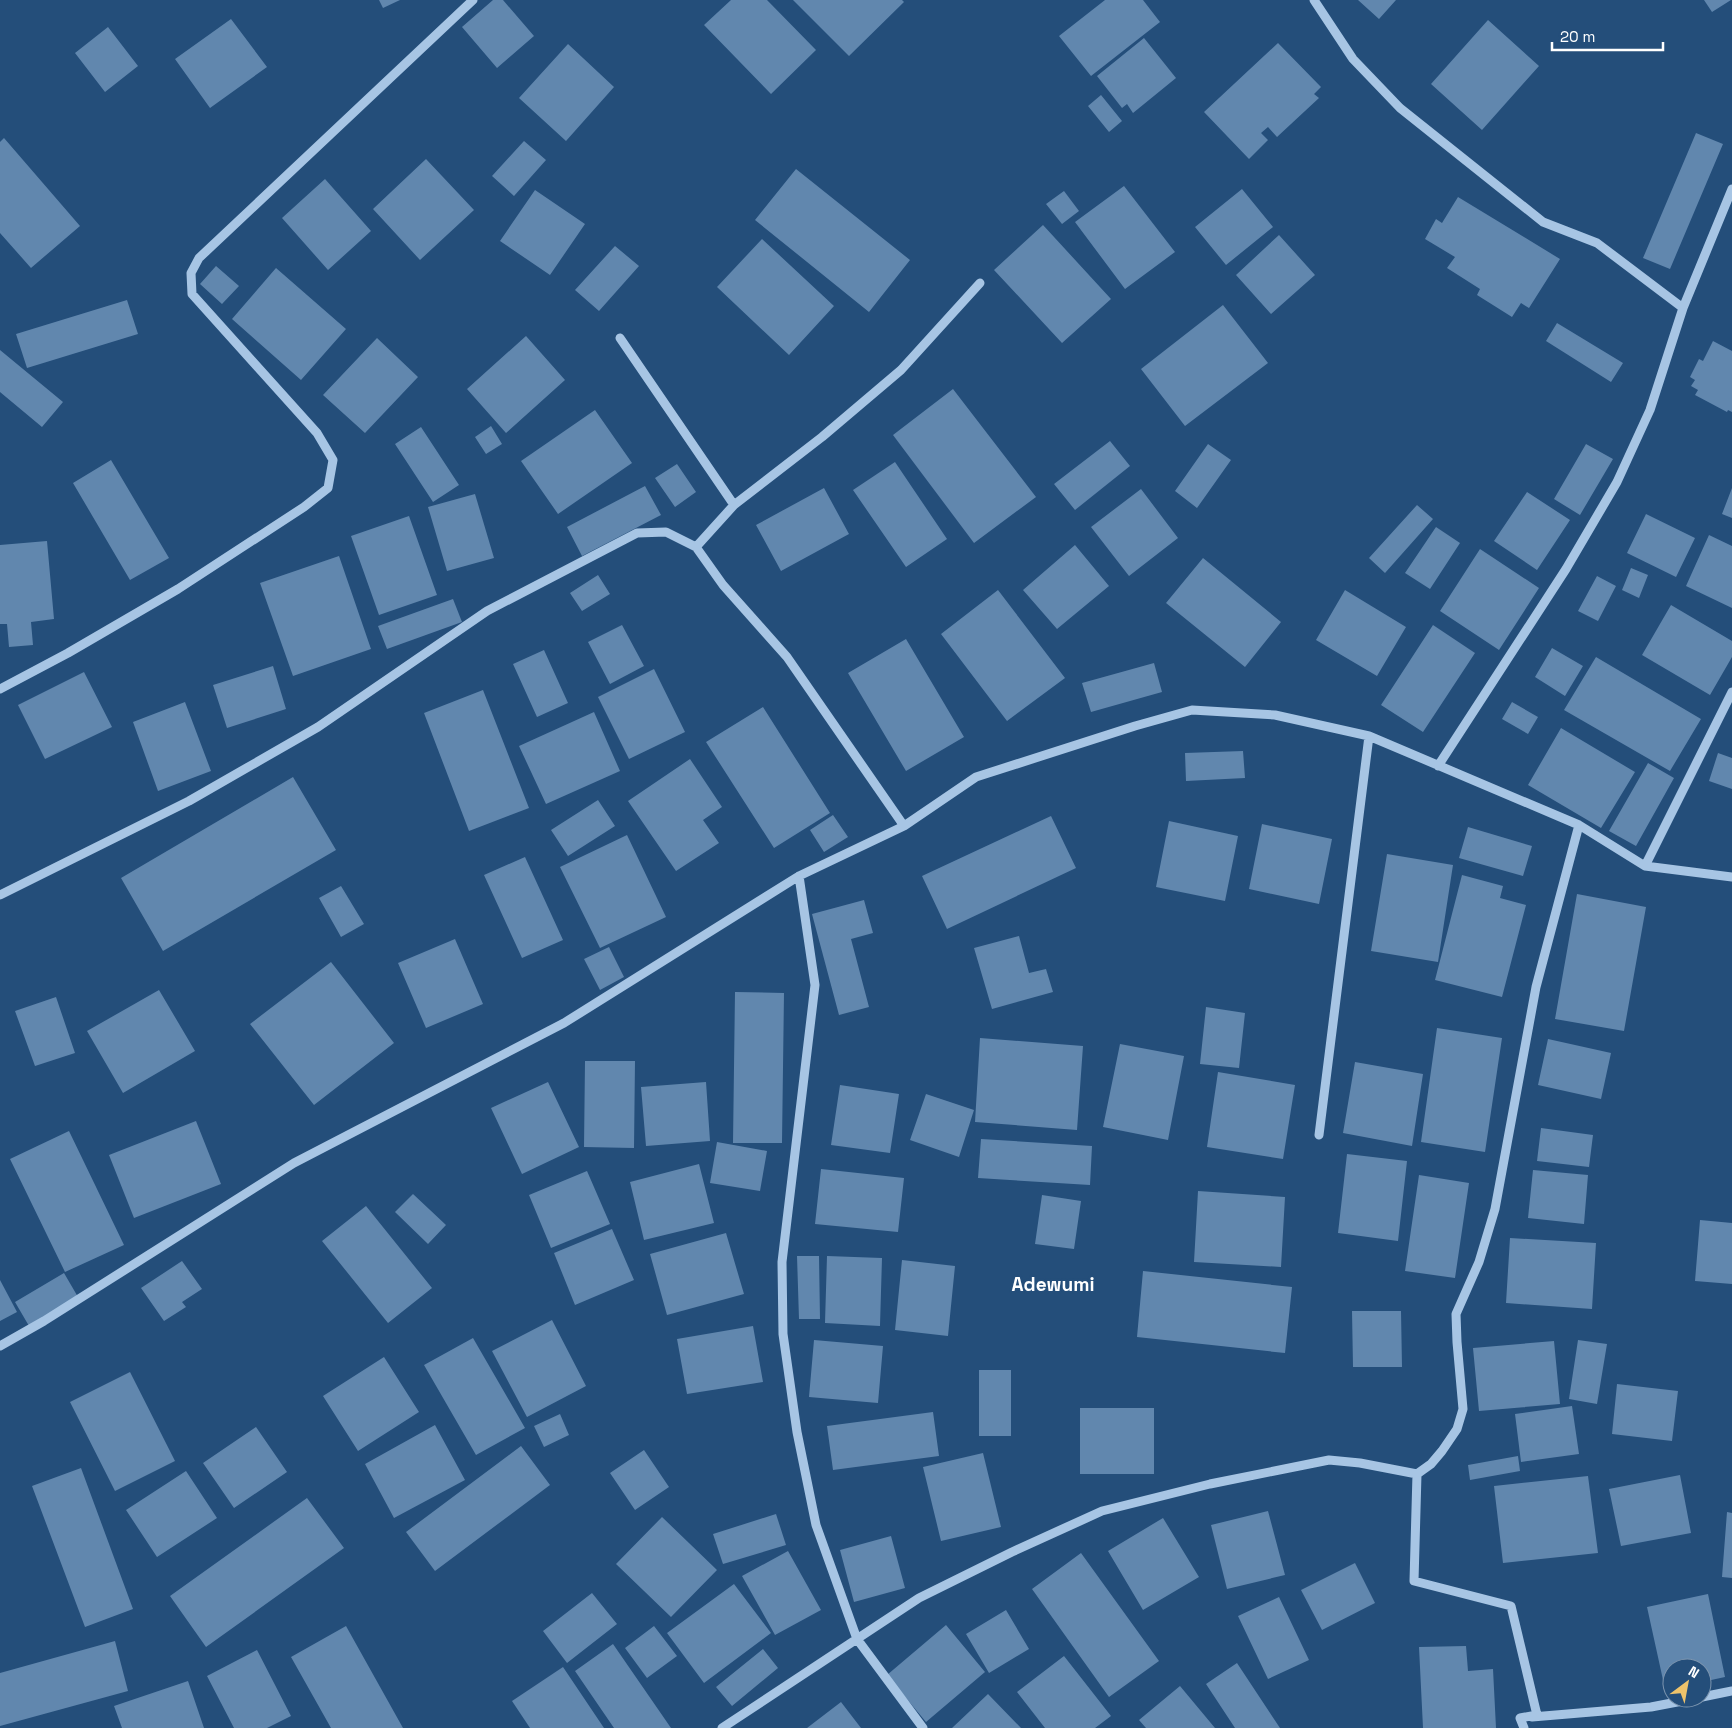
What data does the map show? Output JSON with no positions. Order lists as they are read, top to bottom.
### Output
{
  "districts": ["Adewumi"],
  "scale_bar": "20 m",
  "north": "top right"
}
